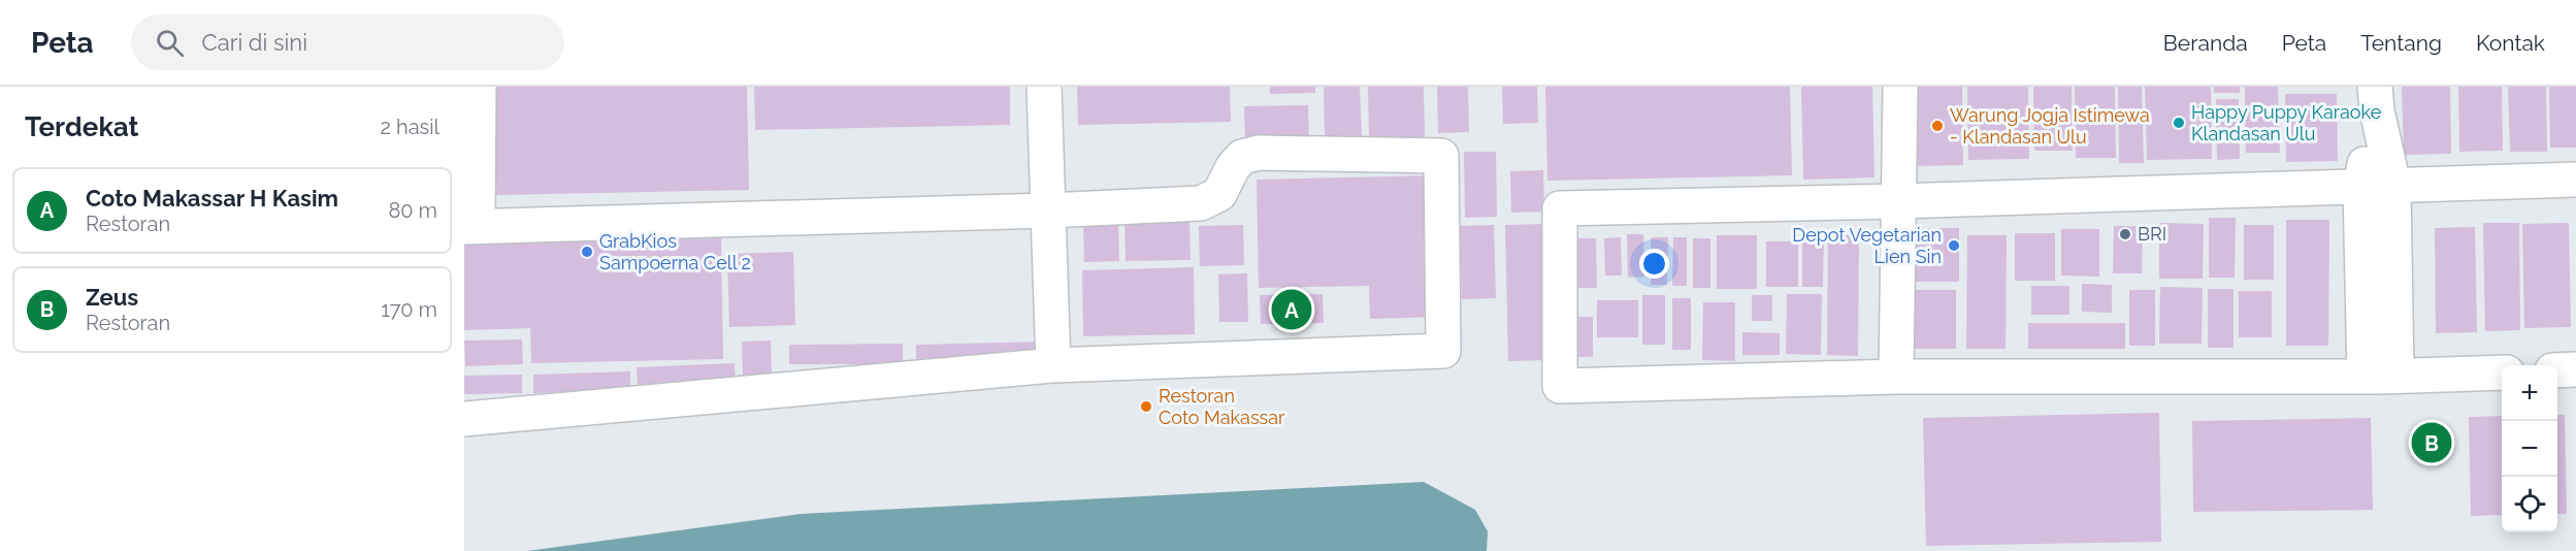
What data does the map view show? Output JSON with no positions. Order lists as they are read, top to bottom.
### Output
{
  "places": [
    "Happy Puppy Karaoke Klandasan Ulu",
    "Warung Jogja Istimewa - Klandasan Ulu",
    "BRI",
    "Depot Vegetarian Lien Sin",
    "GrabKios Sampoerna Cell 2",
    "Restoran Coto Makassar"
  ],
  "page": {
    "header": "Peta",
    "search": "Cari di sini",
    "nav": [
      "Beranda",
      "Peta",
      "Tentang",
      "Kontak"
    ],
    "heading": ["Terdekat", "2 hasil"],
    "list": [
      {
        "mark": "A",
        "name": "Coto Makassar H Kasim",
        "note": "Restoran",
        "value": "80 m"
      },
      {
        "mark": "B",
        "name": "Zeus",
        "note": "Restoran",
        "value": "170 m"
      }
    ],
    "pins": ["A", "B"],
    "map_buttons": ["+", "−"]
  }
}
